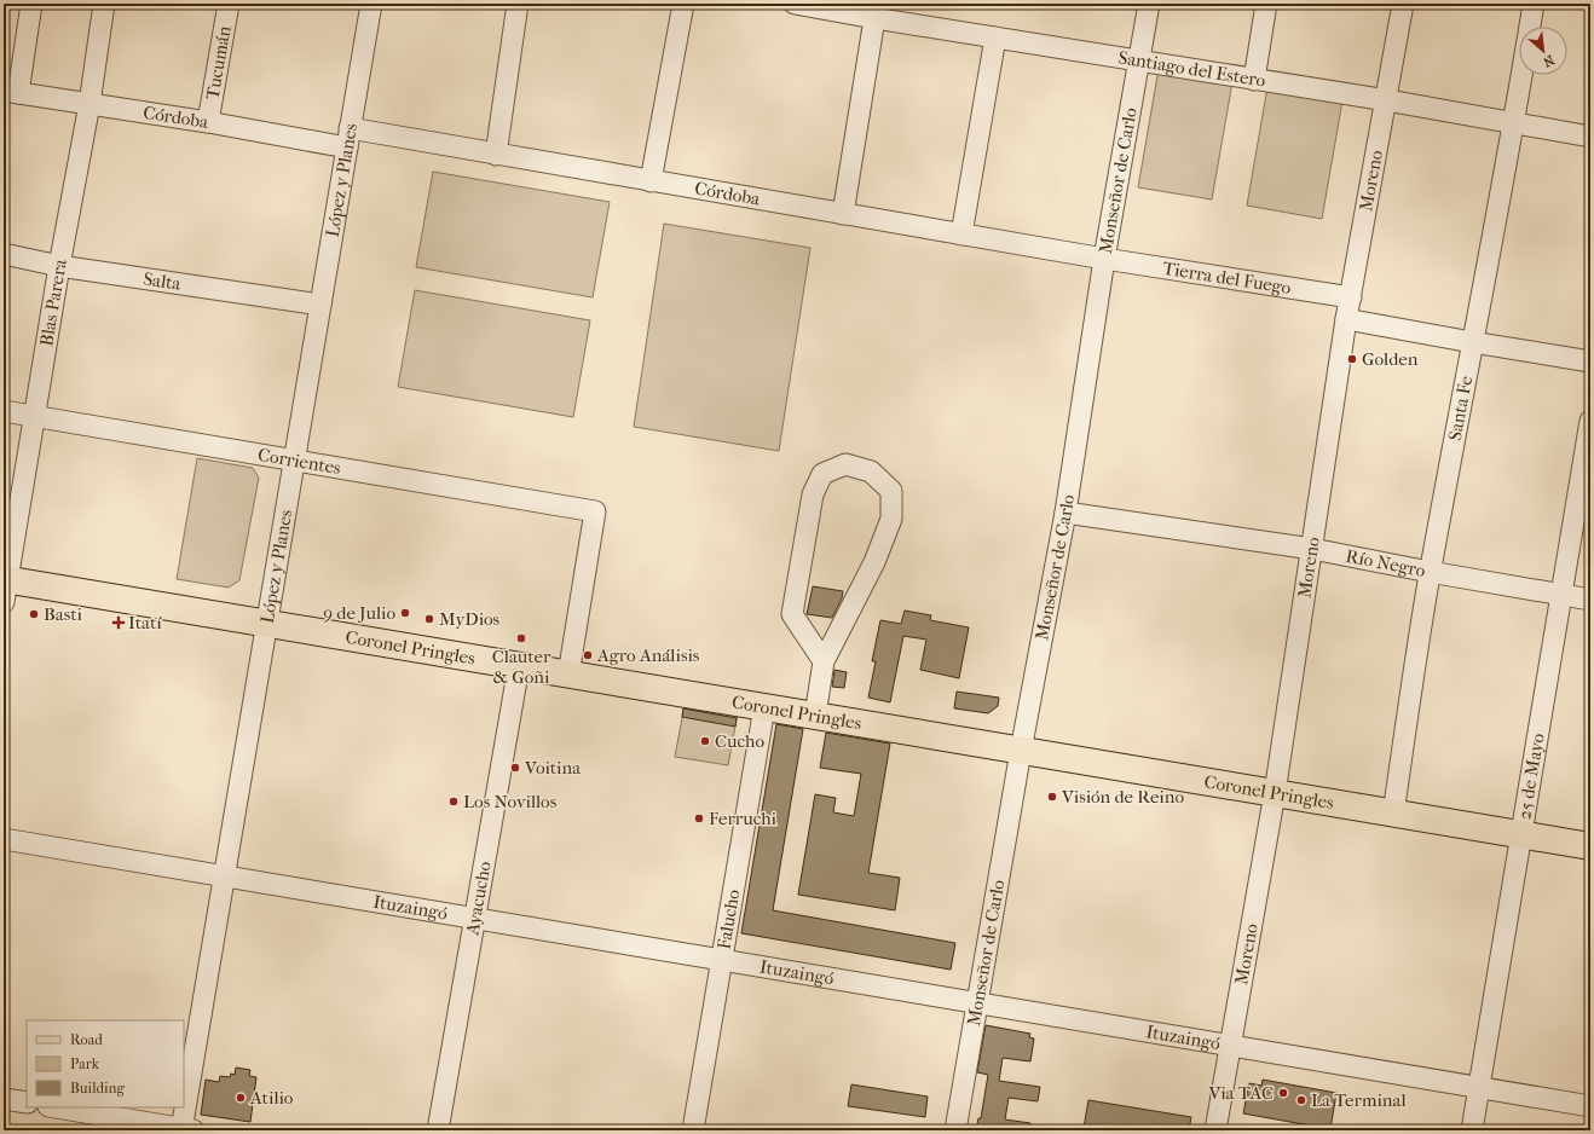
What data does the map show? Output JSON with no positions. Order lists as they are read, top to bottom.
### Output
{
  "streets": {
    "main road": ["Coronel Pringles"],
    "street": [
      "Tucumán",
      "Santiago del Estero",
      "Córdoba",
      "Moreno",
      "López y Planes",
      "Monseñor de Carlo",
      "Tierra del Fuego",
      "Salta",
      "Blas Parera",
      "Santa Fe",
      "Corrientes",
      "Río Negro",
      "25 de Mayo",
      "Ayacucho",
      "Ituzaingó",
      "Falucho"
    ]
  },
  "crossings": [
    ["Tucumán", "Córdoba"],
    ["Santiago del Estero", "Moreno"],
    ["Santiago del Estero", "Monseñor de Carlo"],
    ["Santiago del Estero", "Santa Fe"],
    ["Córdoba", "López y Planes"],
    ["Córdoba", "Monseñor de Carlo"],
    ["Córdoba", "Tierra del Fuego"],
    ["Córdoba", "Blas Parera"],
    ["Moreno", "Tierra del Fuego"],
    ["Moreno", "Río Negro"],
    ["Moreno", "Coronel Pringles"],
    ["Moreno", "Ituzaingó"],
    ["López y Planes", "Salta"],
    ["López y Planes", "Corrientes"],
    ["López y Planes", "Coronel Pringles"],
    ["López y Planes", "Ituzaingó"],
    ["Monseñor de Carlo", "Tierra del Fuego"],
    ["Monseñor de Carlo", "Río Negro"],
    ["Monseñor de Carlo", "Coronel Pringles"],
    ["Monseñor de Carlo", "Ituzaingó"],
    ["Salta", "Blas Parera"],
    ["Blas Parera", "Corrientes"],
    ["Blas Parera", "Coronel Pringles"],
    ["Santa Fe", "Río Negro"],
    ["Santa Fe", "Coronel Pringles"],
    ["Corrientes", "Coronel Pringles"],
    ["Río Negro", "25 de Mayo"],
    ["Coronel Pringles", "25 de Mayo"],
    ["Coronel Pringles", "Ayacucho"],
    ["Coronel Pringles", "Falucho"],
    ["25 de Mayo", "Ituzaingó"],
    ["Ayacucho", "Ituzaingó"],
    ["Ituzaingó", "Falucho"]
  ],
  "places": {
    "other": [
      "Golden",
      "9 de Julio",
      "Basti",
      "MyDios",
      "Clauter & Goñi",
      "Agro Análisis",
      "Cucho",
      "Voitina",
      "Visión de Reino",
      "Los Novillos",
      "Ferruchi",
      "Via TAC",
      "Atilio",
      "La Terminal"
    ],
    "health": ["Itatí"]
  },
  "legend": ["Road", "Park", "Building"],
  "north": "bottom right"
}
